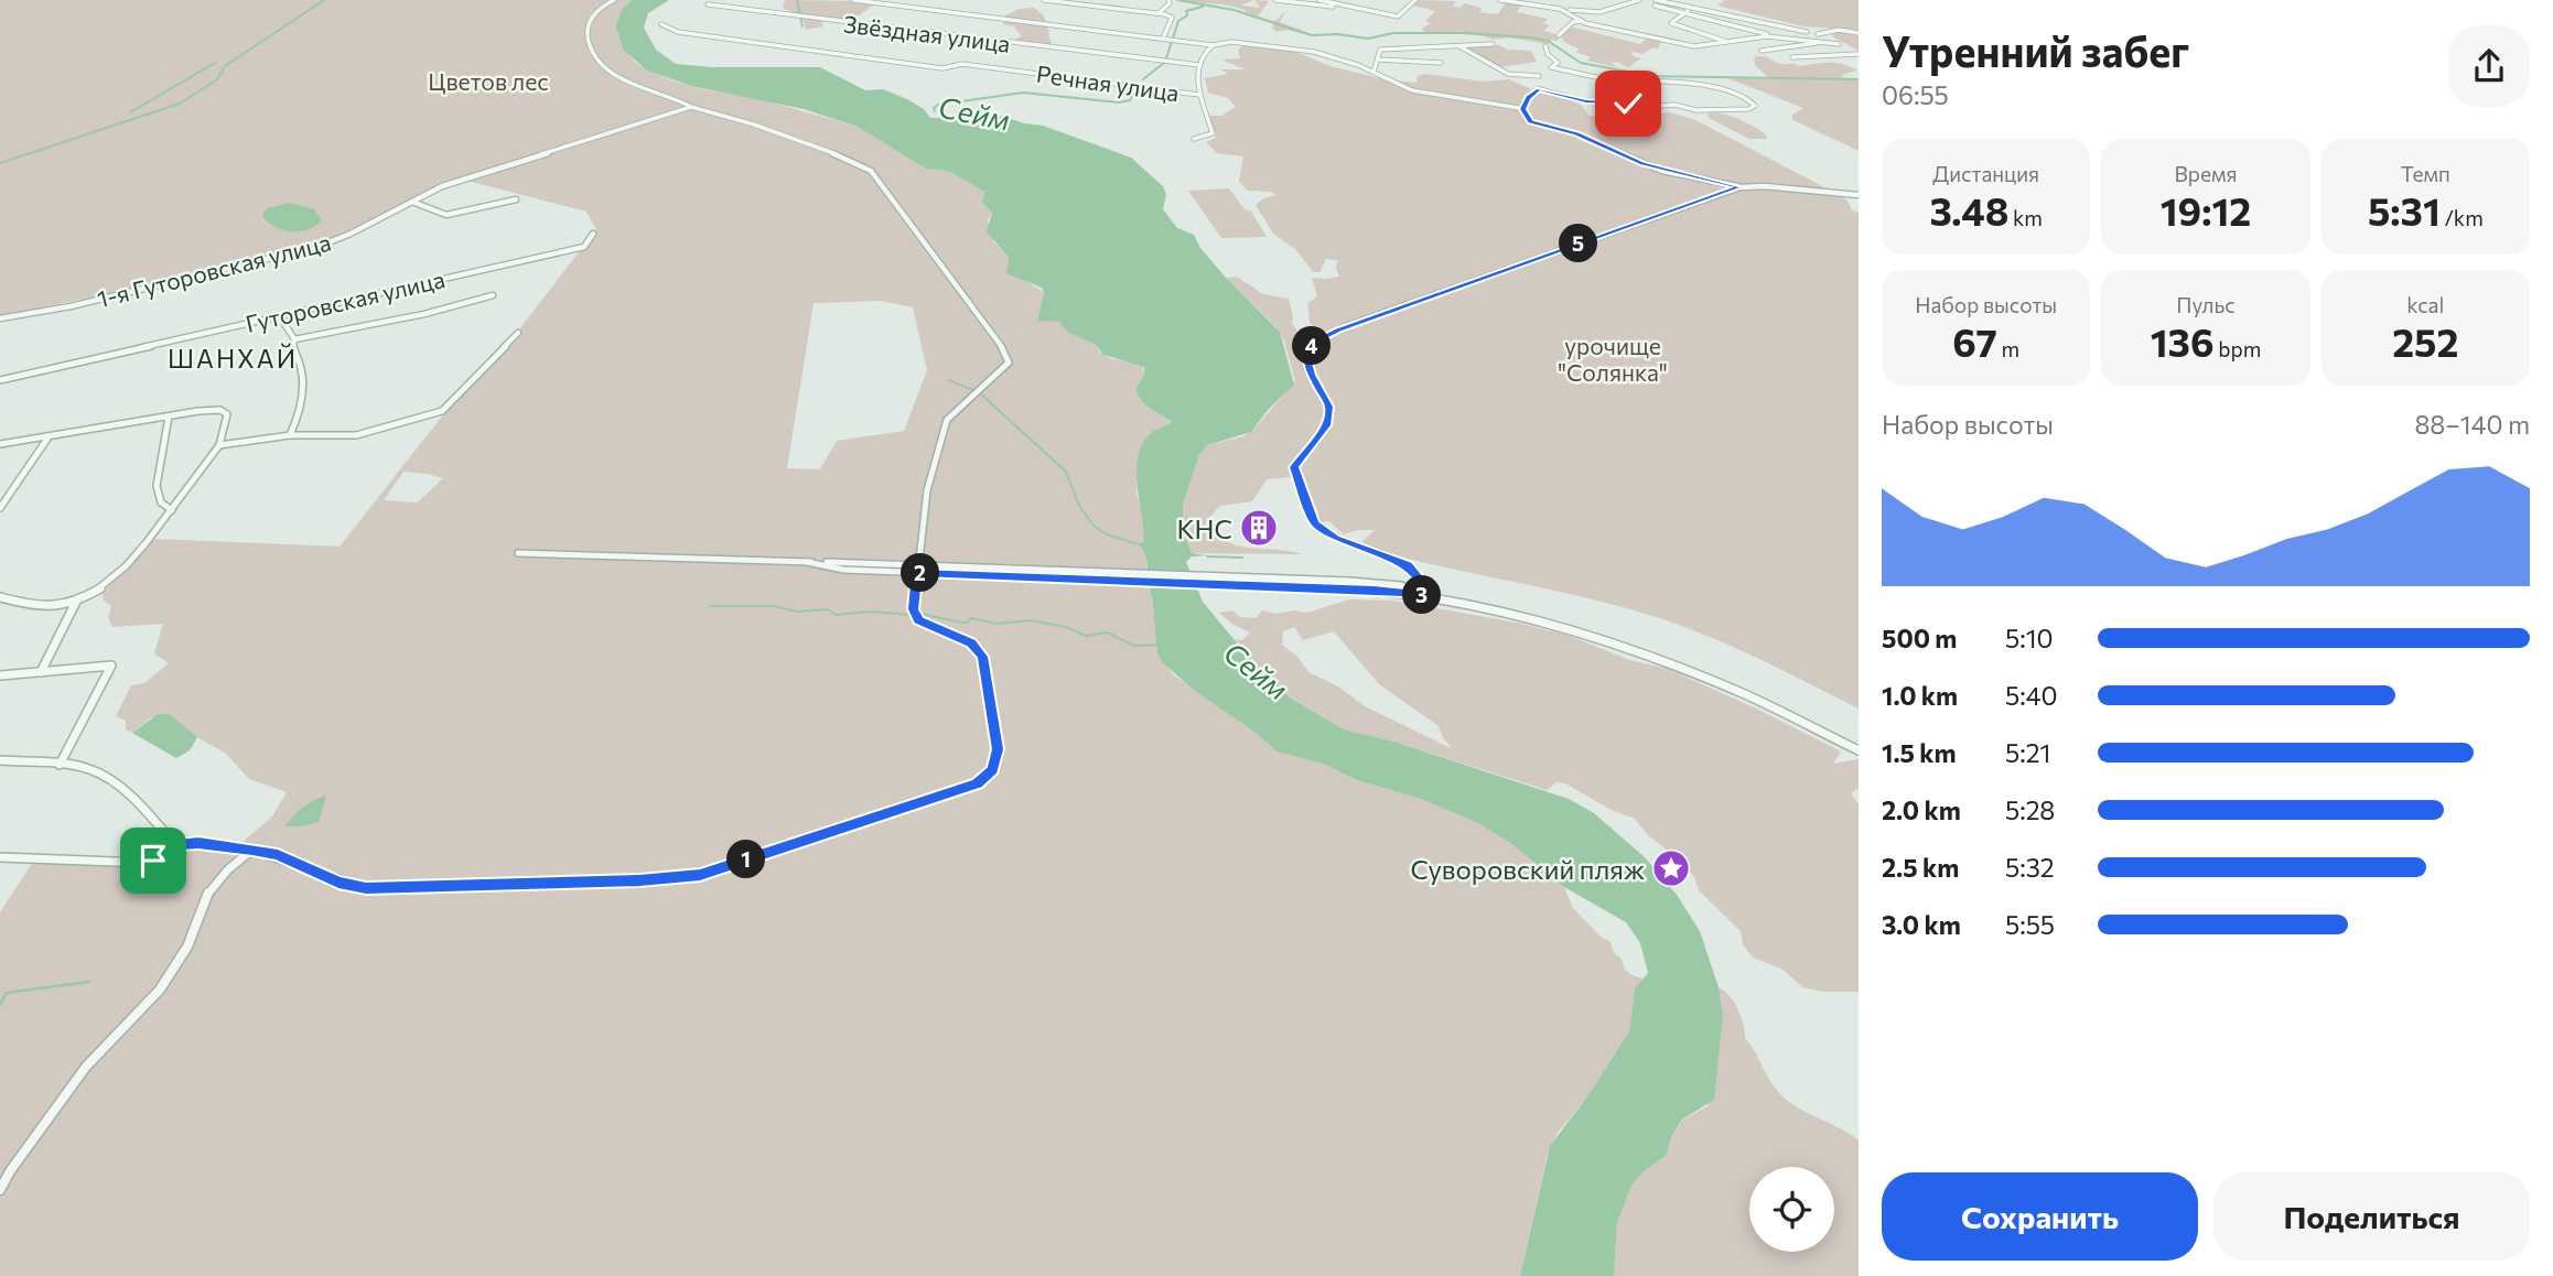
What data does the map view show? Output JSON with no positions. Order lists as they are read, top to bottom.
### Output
{
  "streets": {
    "street": [
      "Звёздная улица",
      "Речная улица",
      "1-я Гуторовская улица",
      "Гуторовская улица"
    ]
  },
  "districts": ["ШАНХАЙ"],
  "water": ["Сейм"],
  "parks": ["Цветов лес", "урочище \"Солянка\""],
  "places": {
    "building": ["КНС"],
    "place": ["Суворовский пляж"]
  },
  "page": {
    "heading": ["Утренний забег", "06:55"],
    "stats": [
      ["Дистанция", "3.48 km"],
      ["Время", "19:12"],
      ["Темп", "5:31 /km"],
      ["Набор высоты", "67 m"],
      ["Пульс", "136 bpm"],
      ["kcal", "252"]
    ],
    "pins": [
      "5",
      "4",
      "2",
      "3",
      "1"
    ],
    "chart": ["Набор высоты", "88–140 m"],
    "list": [
      {
        "name": "500 m",
        "note": "5:10"
      },
      {
        "name": "1.0 km",
        "note": "5:40"
      },
      {
        "name": "1.5 km",
        "note": "5:21"
      },
      {
        "name": "2.0 km",
        "note": "5:28"
      },
      {
        "name": "2.5 km",
        "note": "5:32"
      },
      {
        "name": "3.0 km",
        "note": "5:55"
      }
    ],
    "buttons": ["Сохранить", "Поделиться"]
  }
}
